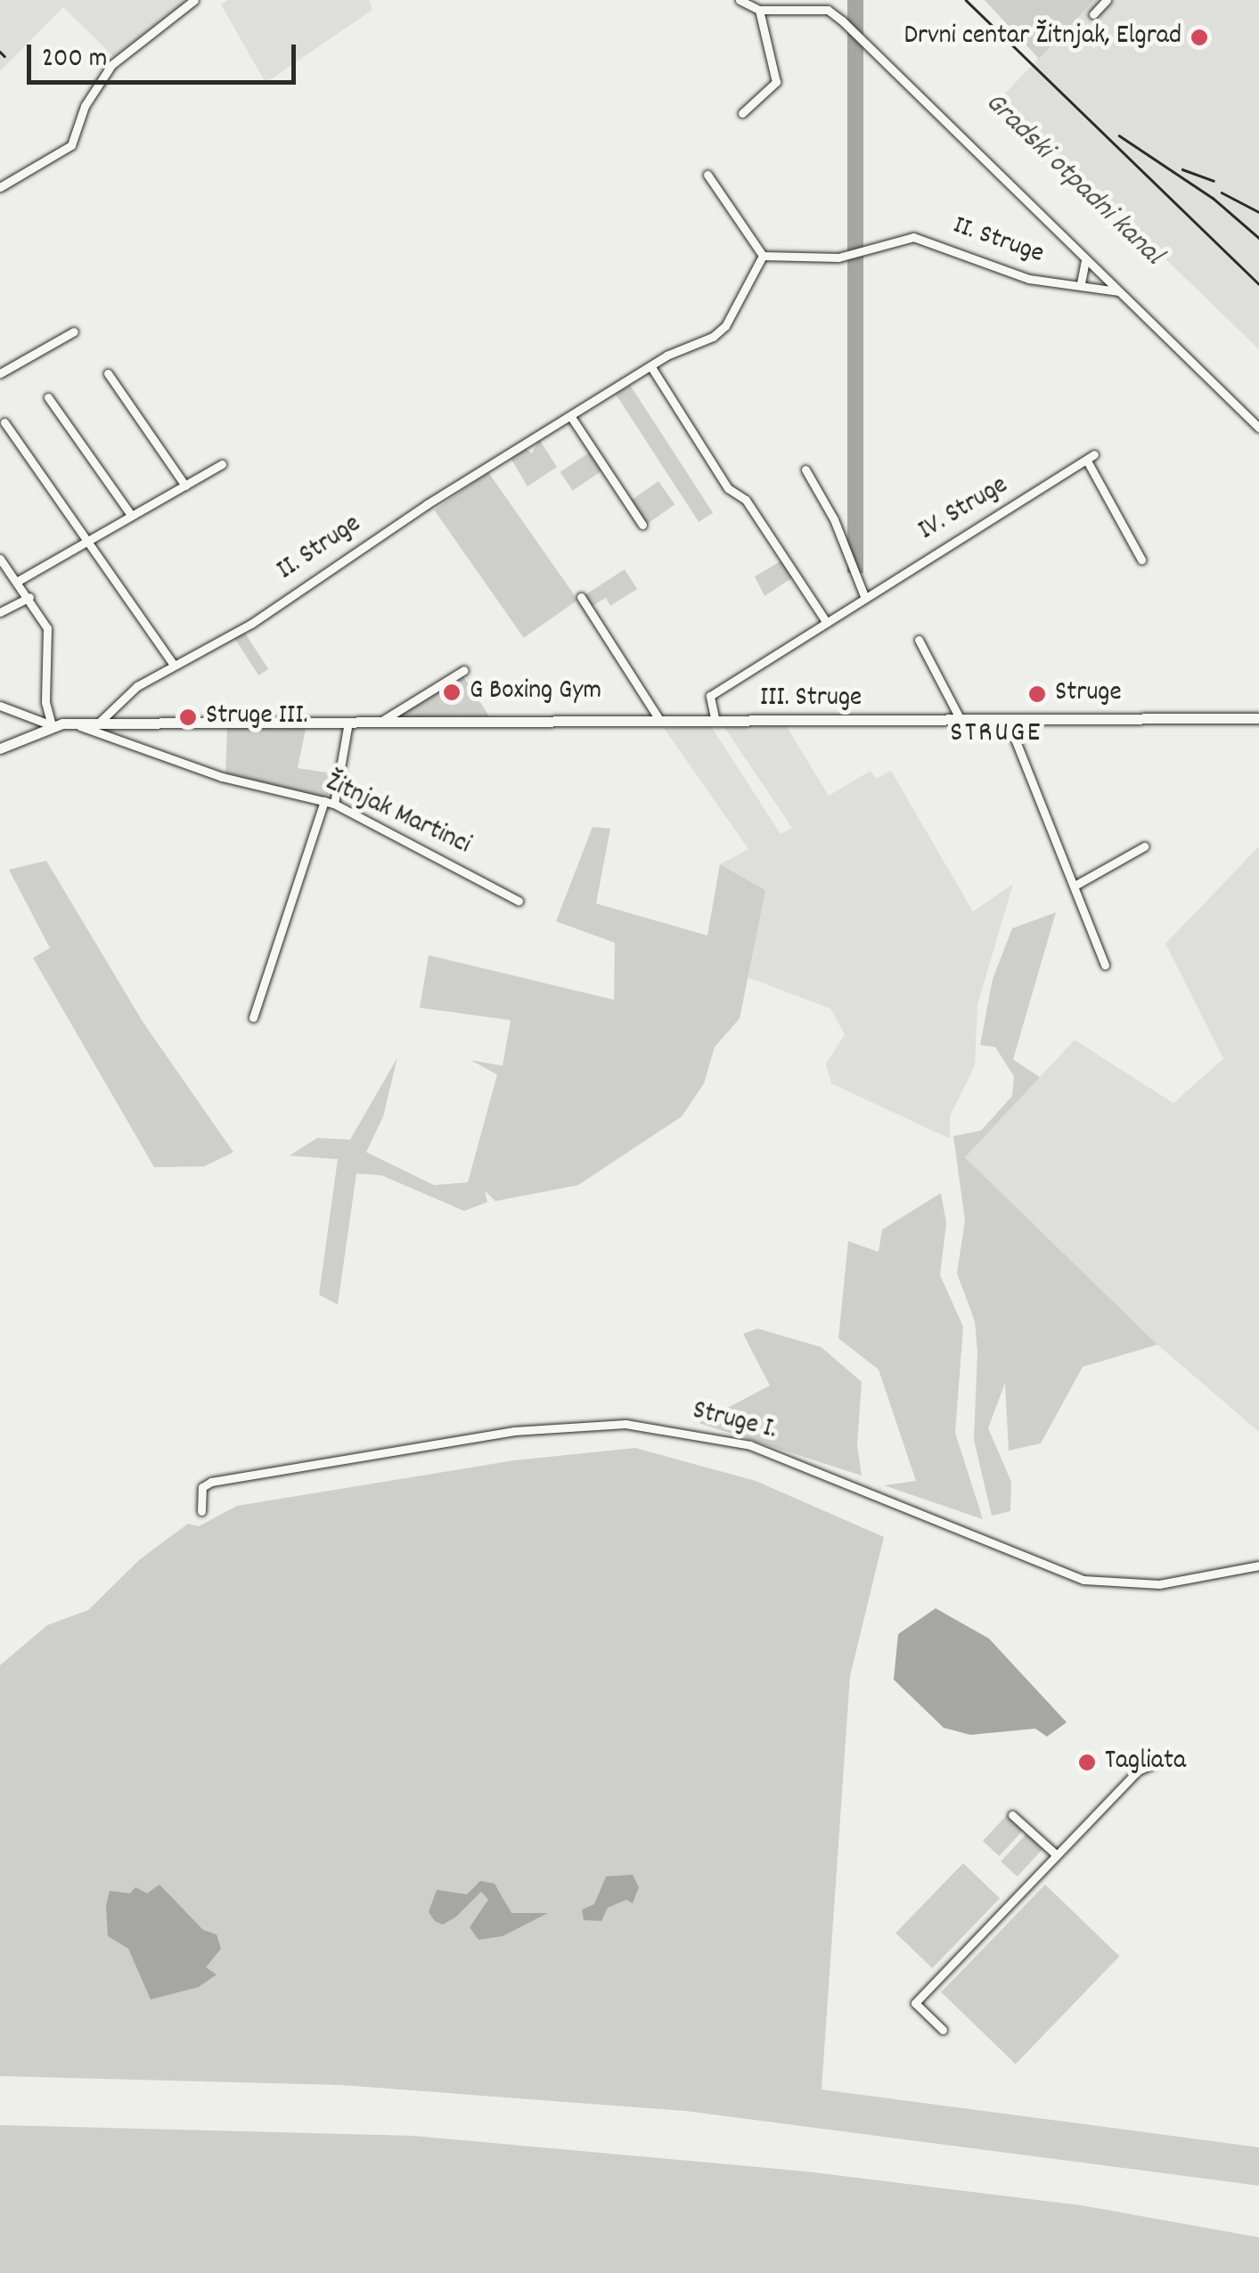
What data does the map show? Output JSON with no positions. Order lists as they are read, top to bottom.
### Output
{
  "streets": {
    "street": [
      "II. Struge",
      "IV. Struge",
      "III. Struge",
      "Žitnjak Martinci",
      "Struge I."
    ]
  },
  "crossings": [
    ["II. Struge", "III. Struge"],
    ["IV. Struge", "III. Struge"],
    ["III. Struge", "Žitnjak Martinci"]
  ],
  "districts": ["STRUGE"],
  "water": ["Gradski otpadni kanal"],
  "places": [
    "Drvni centar Žitnjak, Elgrad",
    "G Boxing Gym",
    "Struge",
    "Struge III.",
    "Tagliata"
  ],
  "scale_bar": "200 m"
}
